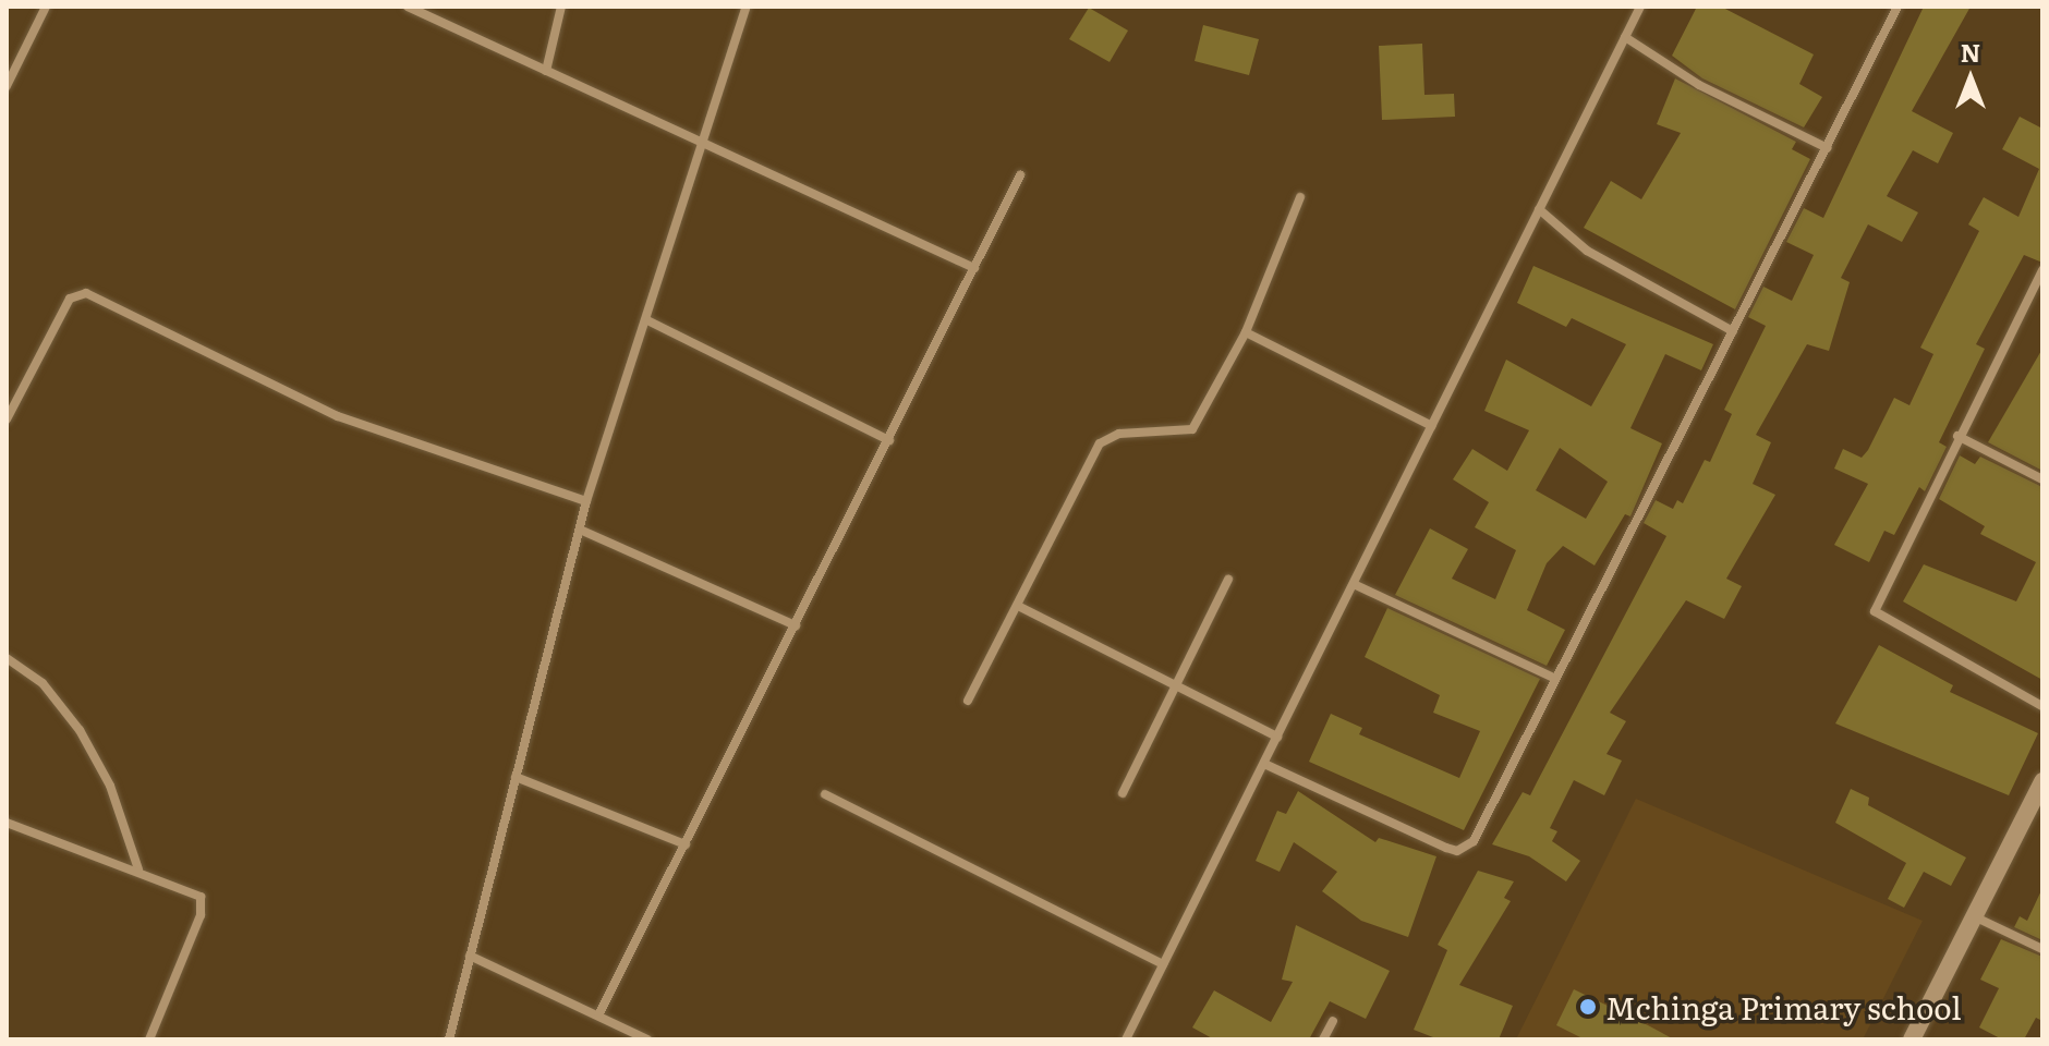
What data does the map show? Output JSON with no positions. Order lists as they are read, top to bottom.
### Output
{
  "places": ["Mchinga Primary school"],
  "north": "top"
}
